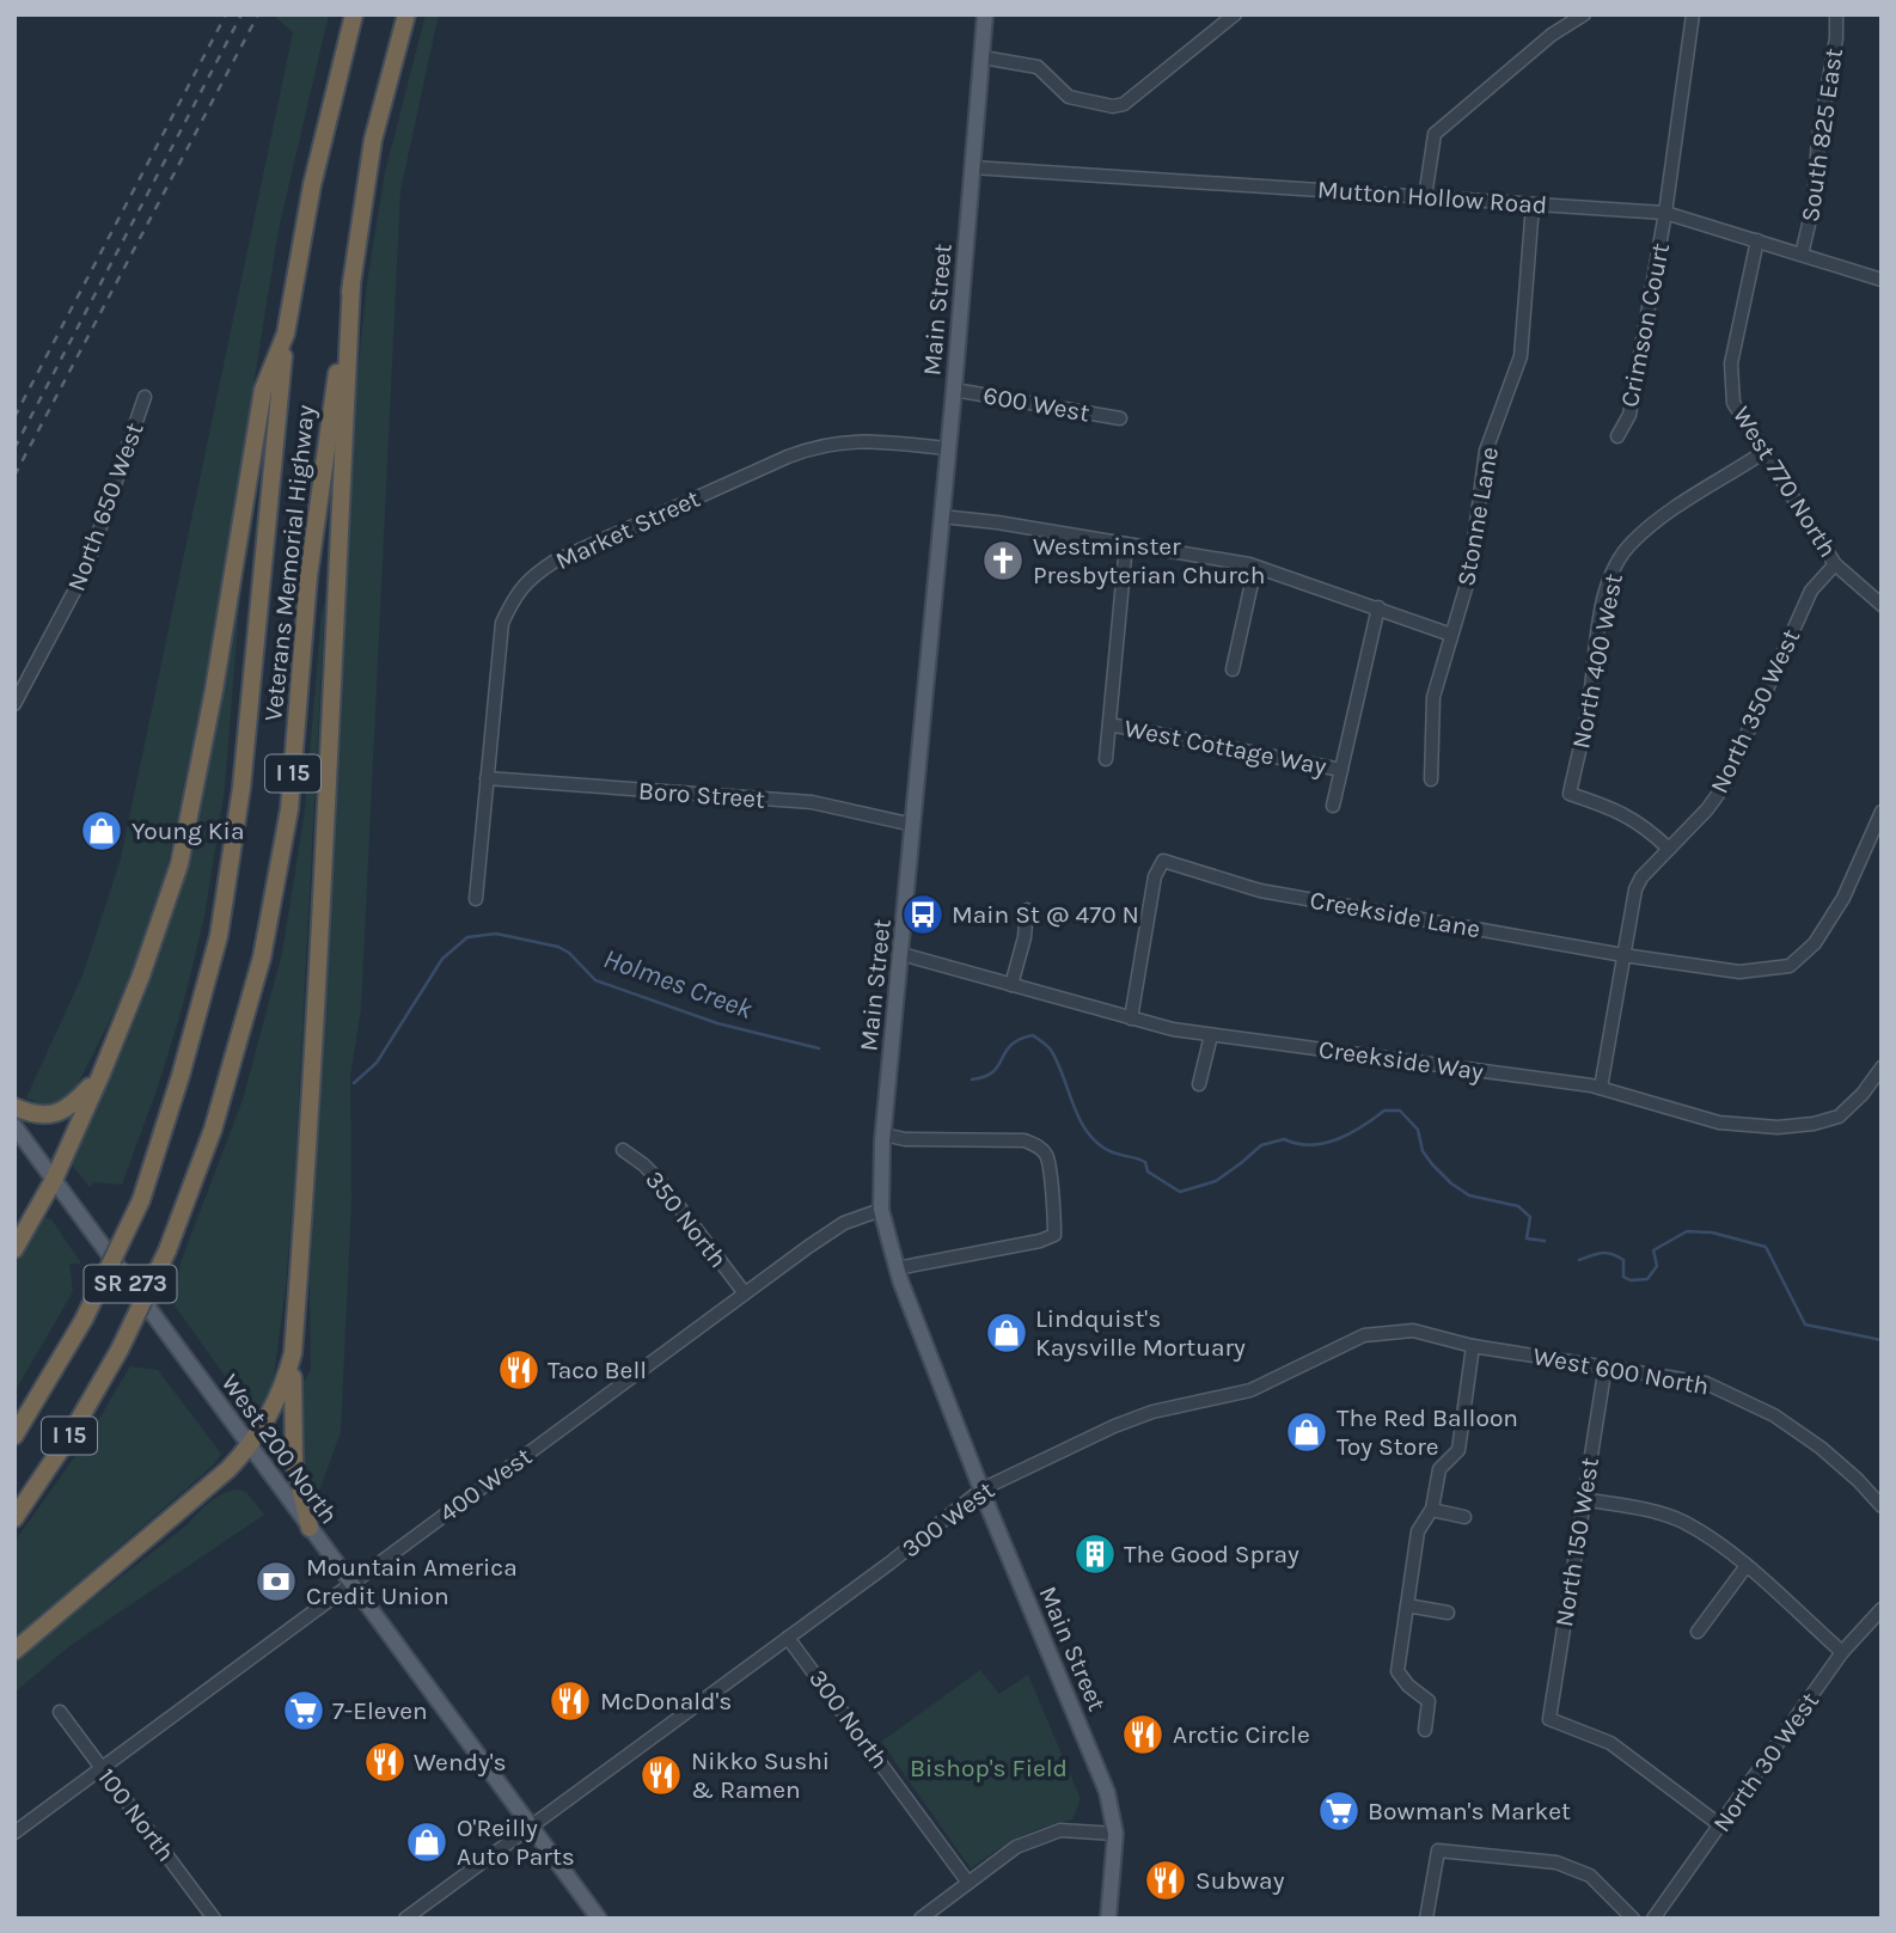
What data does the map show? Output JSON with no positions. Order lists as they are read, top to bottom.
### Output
{
  "streets": {
    "highway": ["Veterans Memorial Highway", "I 15"],
    "main road": ["Main Street", "SR 273", "West 200 North"],
    "street": [
      "South 825 East",
      "Mutton Hollow Road",
      "Crimson Court",
      "600 West",
      "West 770 North",
      "North 650 West",
      "Stonne Lane",
      "Market Street",
      "North 400 West",
      "North 350 West",
      "West Cottage Way",
      "Boro Street",
      "Creekside Lane",
      "Creekside Way",
      "350 North",
      "West 600 North",
      "400 West",
      "300 West",
      "North 150 West",
      "300 North",
      "North 30 West",
      "100 North"
    ]
  },
  "crossings": [
    ["South 825 East", "Mutton Hollow Road"],
    ["Mutton Hollow Road", "Main Street"],
    ["Mutton Hollow Road", "Crimson Court"],
    ["Mutton Hollow Road", "West 770 North"],
    ["Mutton Hollow Road", "Stonne Lane"],
    ["Main Street", "600 West"],
    ["Main Street", "Market Street"],
    ["Main Street", "Boro Street"],
    ["Main Street", "Creekside Way"],
    ["Main Street", "400 West"],
    ["Main Street", "300 West"],
    ["West 770 North", "North 400 West"],
    ["West 770 North", "North 350 West"],
    ["Market Street", "Boro Street"],
    ["Veterans Memorial Highway", "I 15"],
    ["North 400 West", "North 350 West"],
    ["North 350 West", "Creekside Lane"],
    ["North 350 West", "Creekside Way"],
    ["Creekside Lane", "Creekside Way"],
    ["350 North", "400 West"],
    ["West 600 North", "300 West"],
    ["West 600 North", "North 150 West"],
    ["West 200 North", "400 West"],
    ["West 200 North", "300 West"],
    ["400 West", "100 North"],
    ["300 West", "300 North"],
    ["North 150 West", "North 30 West"]
  ],
  "water": ["Holmes Creek"],
  "parks": ["Bishop's Field"],
  "places": {
    "church": ["Westminster Presbyterian Church"],
    "shop": [
      "Young Kia",
      "Lindquist's Kaysville Mortuary",
      "The Red Balloon Toy Store",
      "O'Reilly Auto Parts"
    ],
    "bus stop": ["Main St @ 470 N"],
    "restaurant": [
      "Taco Bell",
      "McDonald's",
      "Arctic Circle",
      "Wendy's",
      "Nikko Sushi & Ramen",
      "Subway"
    ],
    "building": ["The Good Spray"],
    "bank": ["Mountain America Credit Union"],
    "supermarket": ["7-Eleven", "Bowman's Market"]
  }
}
